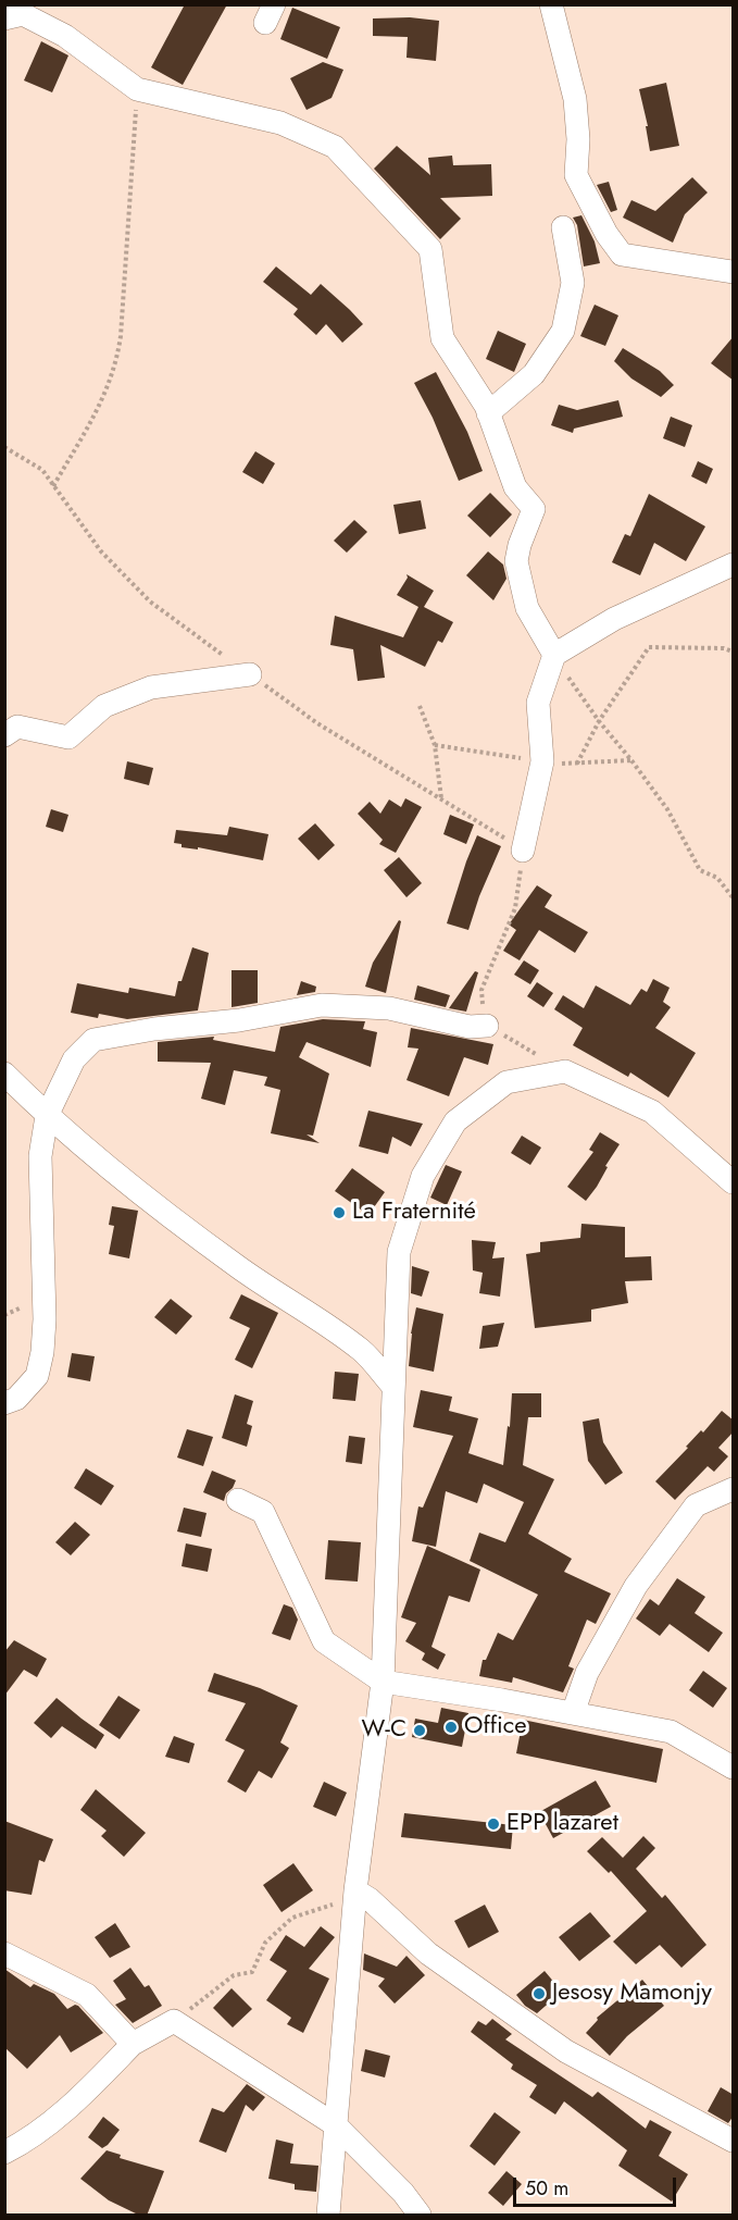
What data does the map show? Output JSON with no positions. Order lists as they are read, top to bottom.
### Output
{
  "places": [
    "La Fraternité",
    "Office",
    "W-C",
    "EPP lazaret",
    "Jesosy Mamonjy"
  ],
  "scale_bar": "50 m"
}
